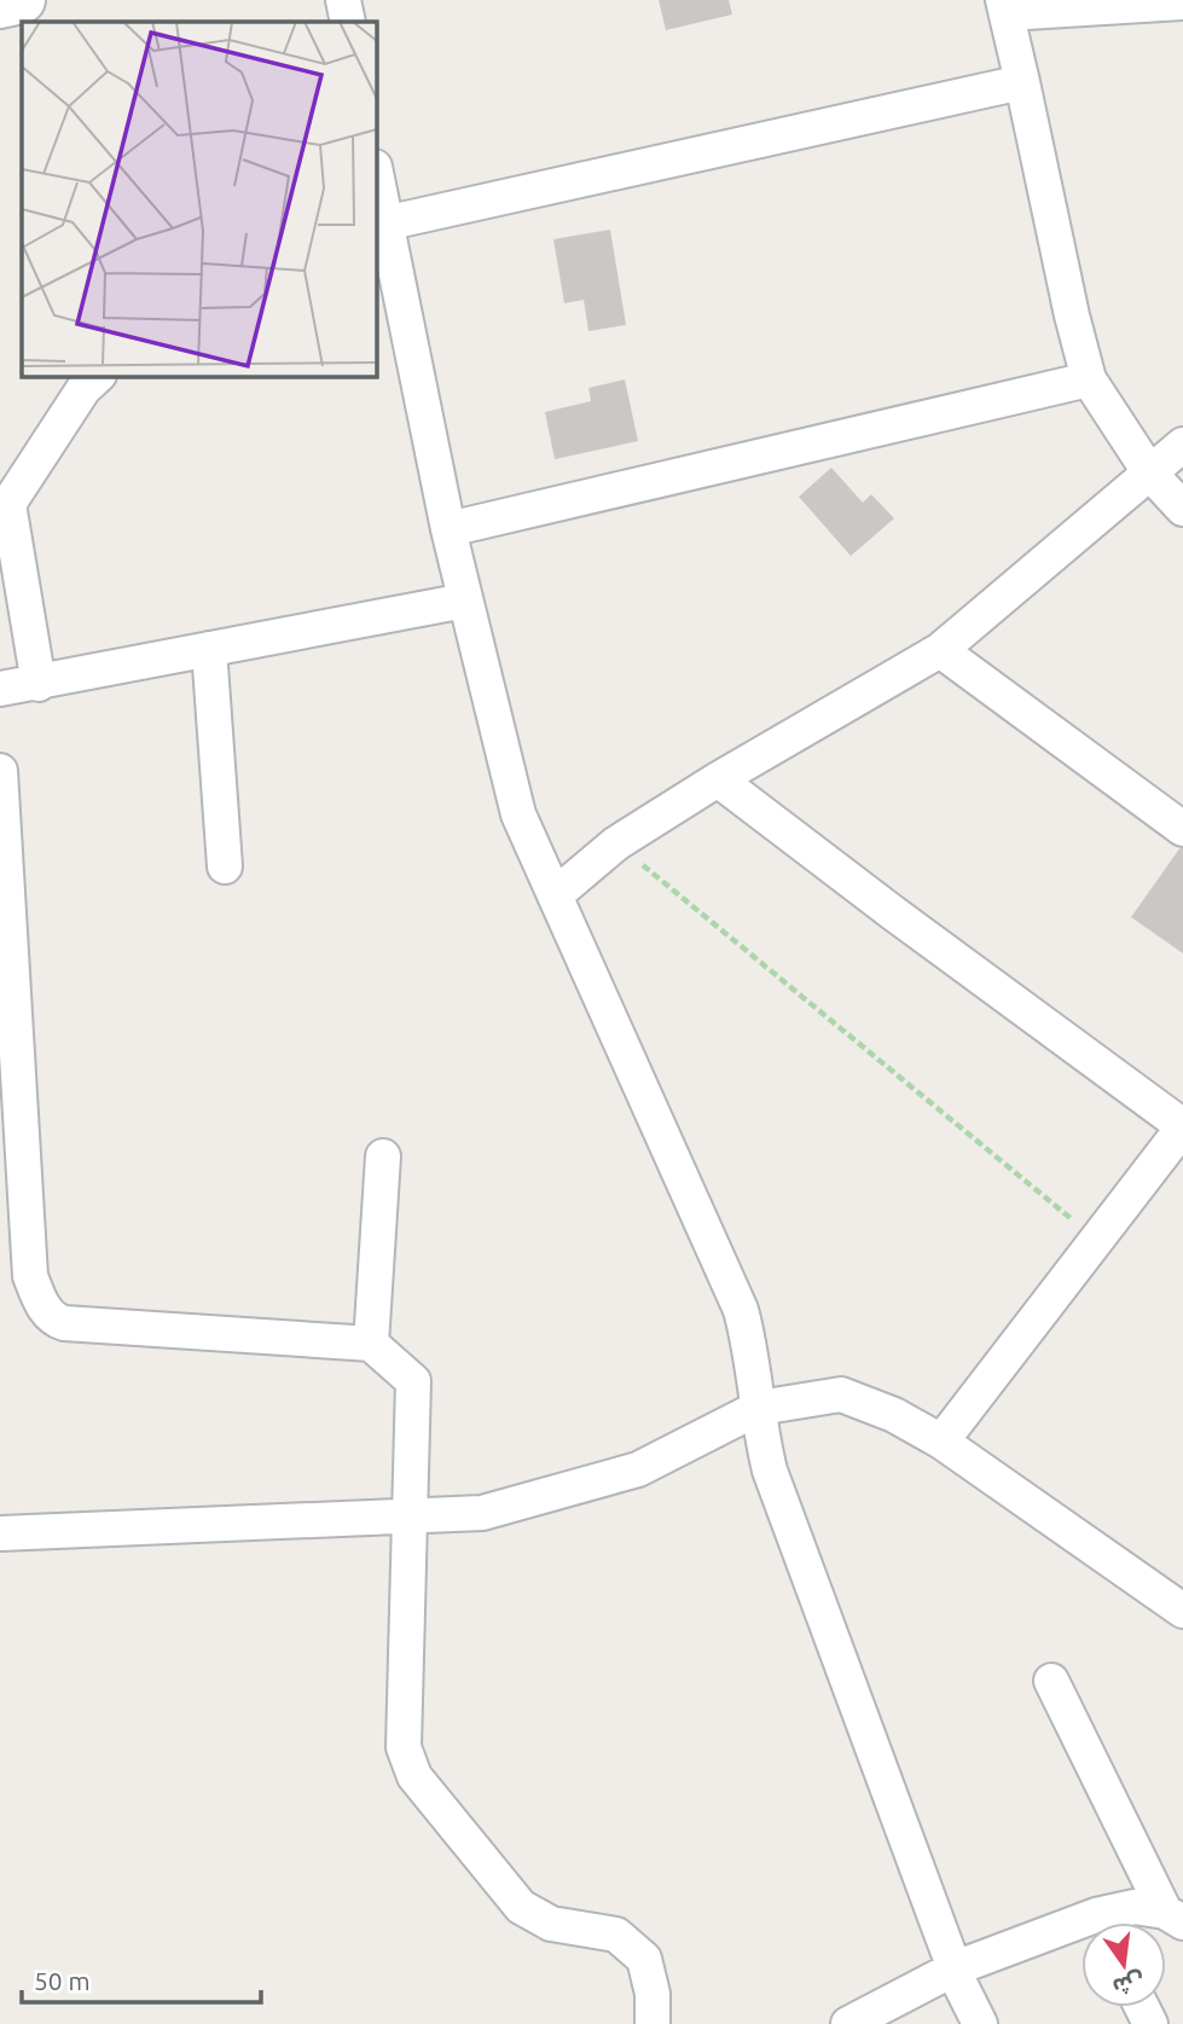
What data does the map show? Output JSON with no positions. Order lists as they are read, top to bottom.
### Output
{
  "scale_bar": "50 m",
  "north": "bottom"
}
